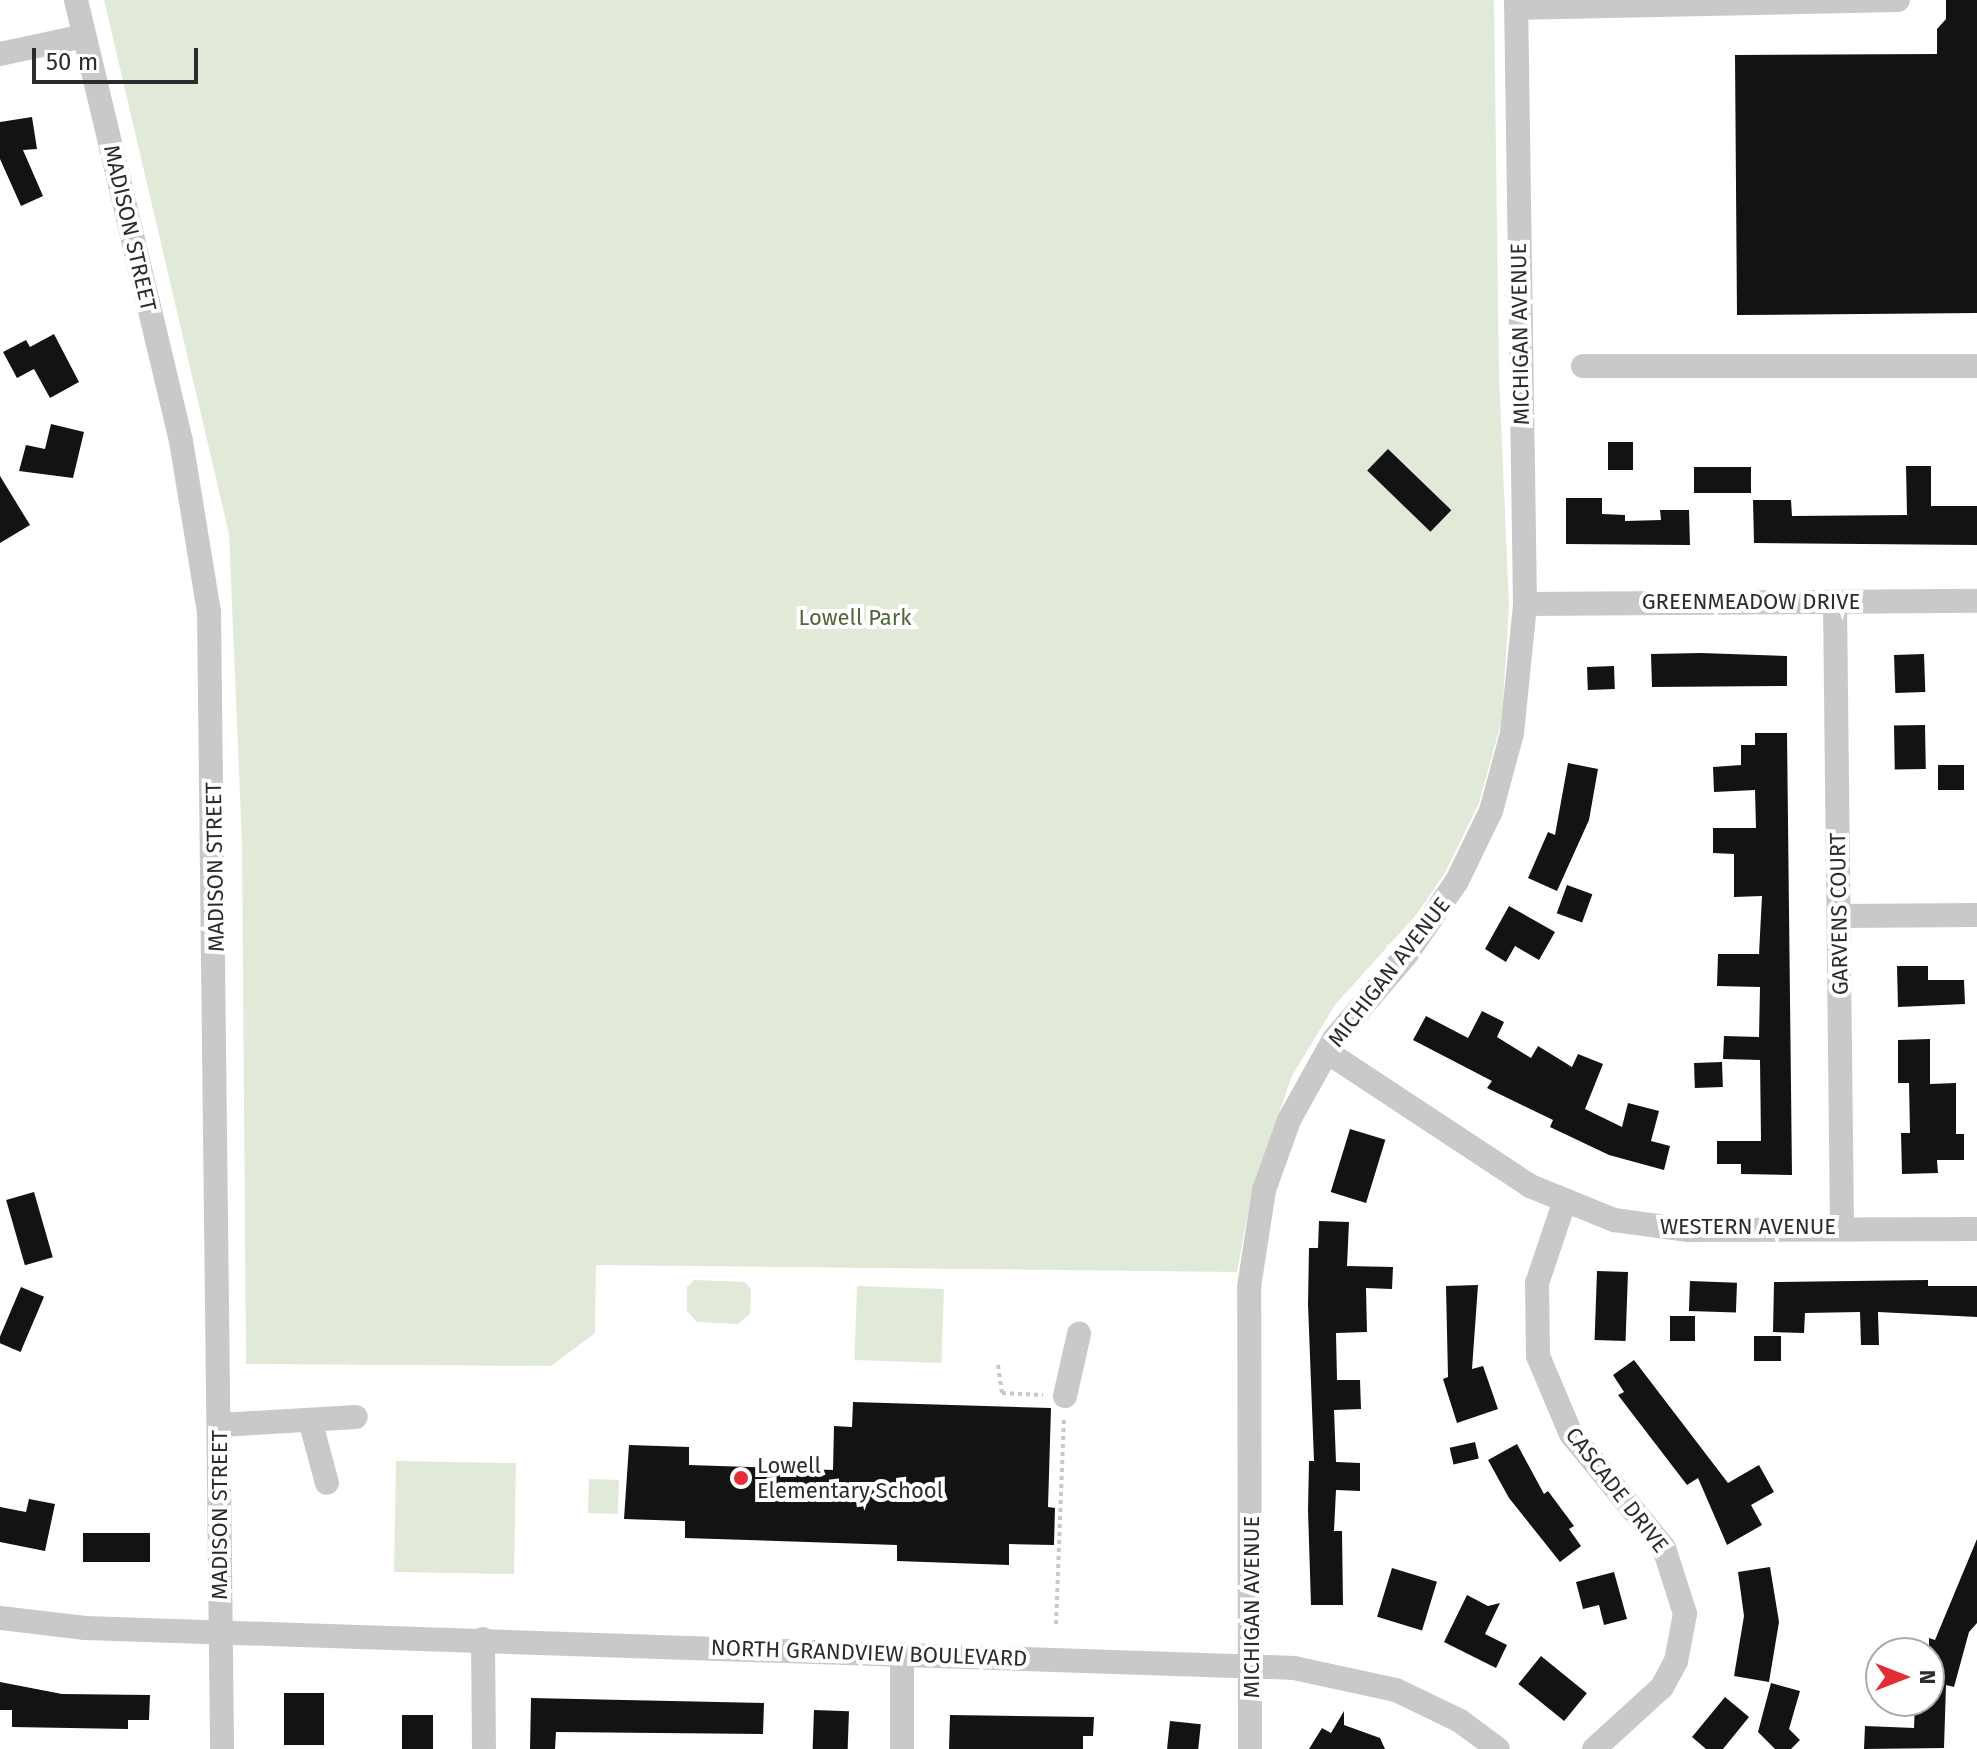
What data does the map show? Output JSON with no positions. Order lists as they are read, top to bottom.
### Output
{
  "streets": {
    "street": [
      "MADISON STREET",
      "MICHIGAN AVENUE",
      "GREENMEADOW DRIVE",
      "GARVENS COURT",
      "WESTERN AVENUE",
      "CASCADE DRIVE",
      "NORTH GRANDVIEW BOULEVARD"
    ]
  },
  "crossings": [
    ["MADISON STREET", "NORTH GRANDVIEW BOULEVARD"],
    ["MICHIGAN AVENUE", "GREENMEADOW DRIVE"],
    ["MICHIGAN AVENUE", "WESTERN AVENUE"],
    ["MICHIGAN AVENUE", "NORTH GRANDVIEW BOULEVARD"],
    ["GREENMEADOW DRIVE", "GARVENS COURT"],
    ["GARVENS COURT", "WESTERN AVENUE"],
    ["WESTERN AVENUE", "CASCADE DRIVE"]
  ],
  "parks": ["Lowell Park"],
  "places": ["Lowell Elementary School"],
  "scale_bar": "50 m",
  "north": "right"
}
